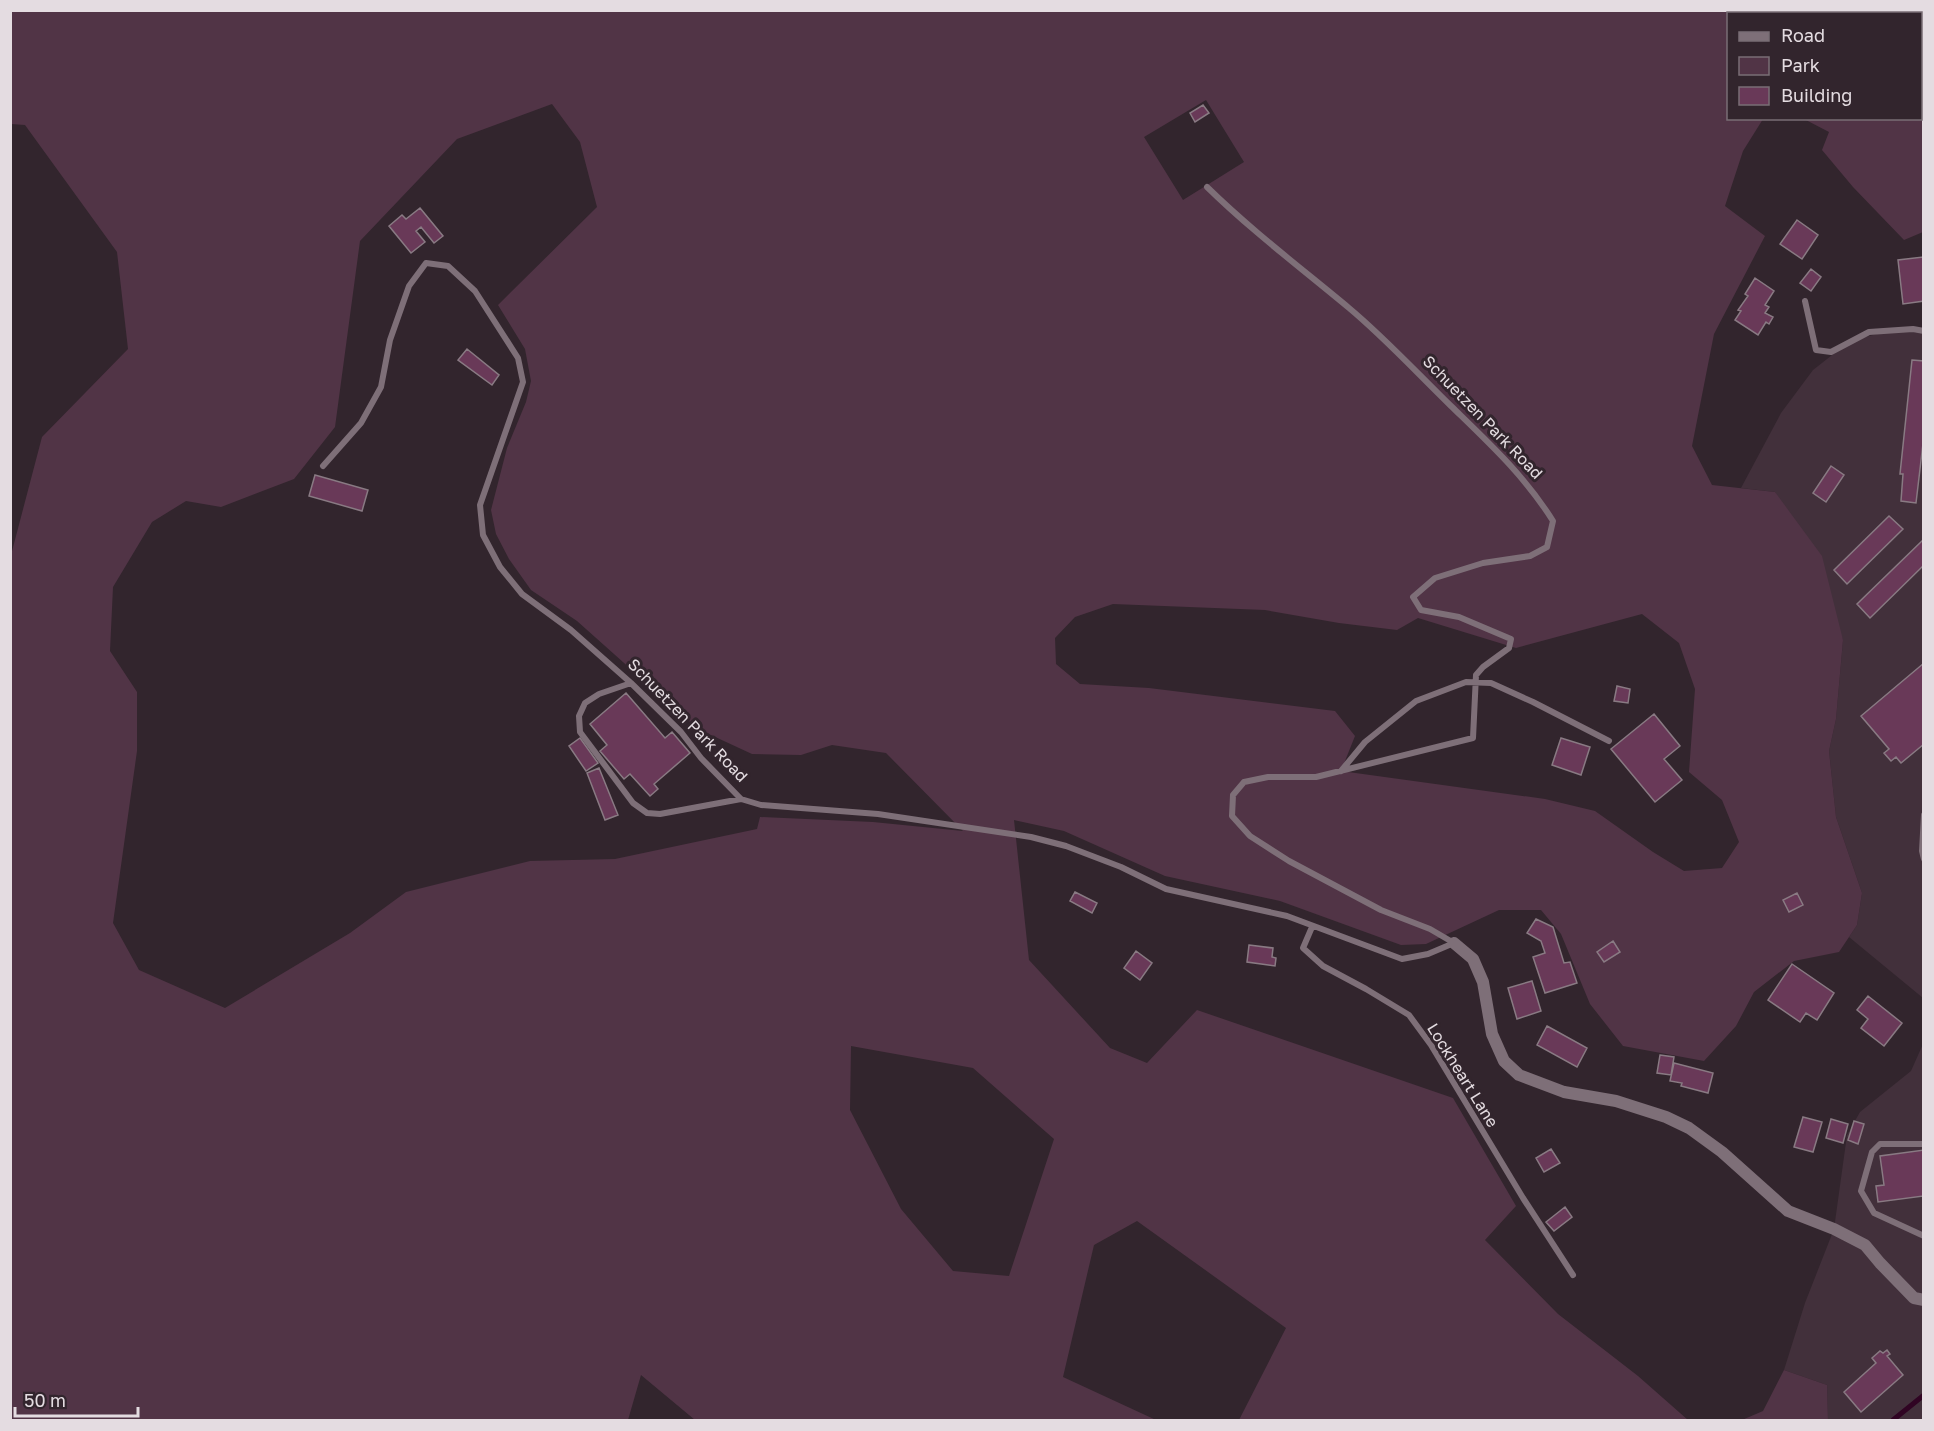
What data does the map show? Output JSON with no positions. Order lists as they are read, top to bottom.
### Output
{
  "streets": {
    "lane": ["Schuetzen Park Road", "Lockheart Lane"]
  },
  "crossings": [
    ["Schuetzen Park Road", "Lockheart Lane"]
  ],
  "legend": ["Road", "Park", "Building"],
  "scale_bar": "50 m"
}
